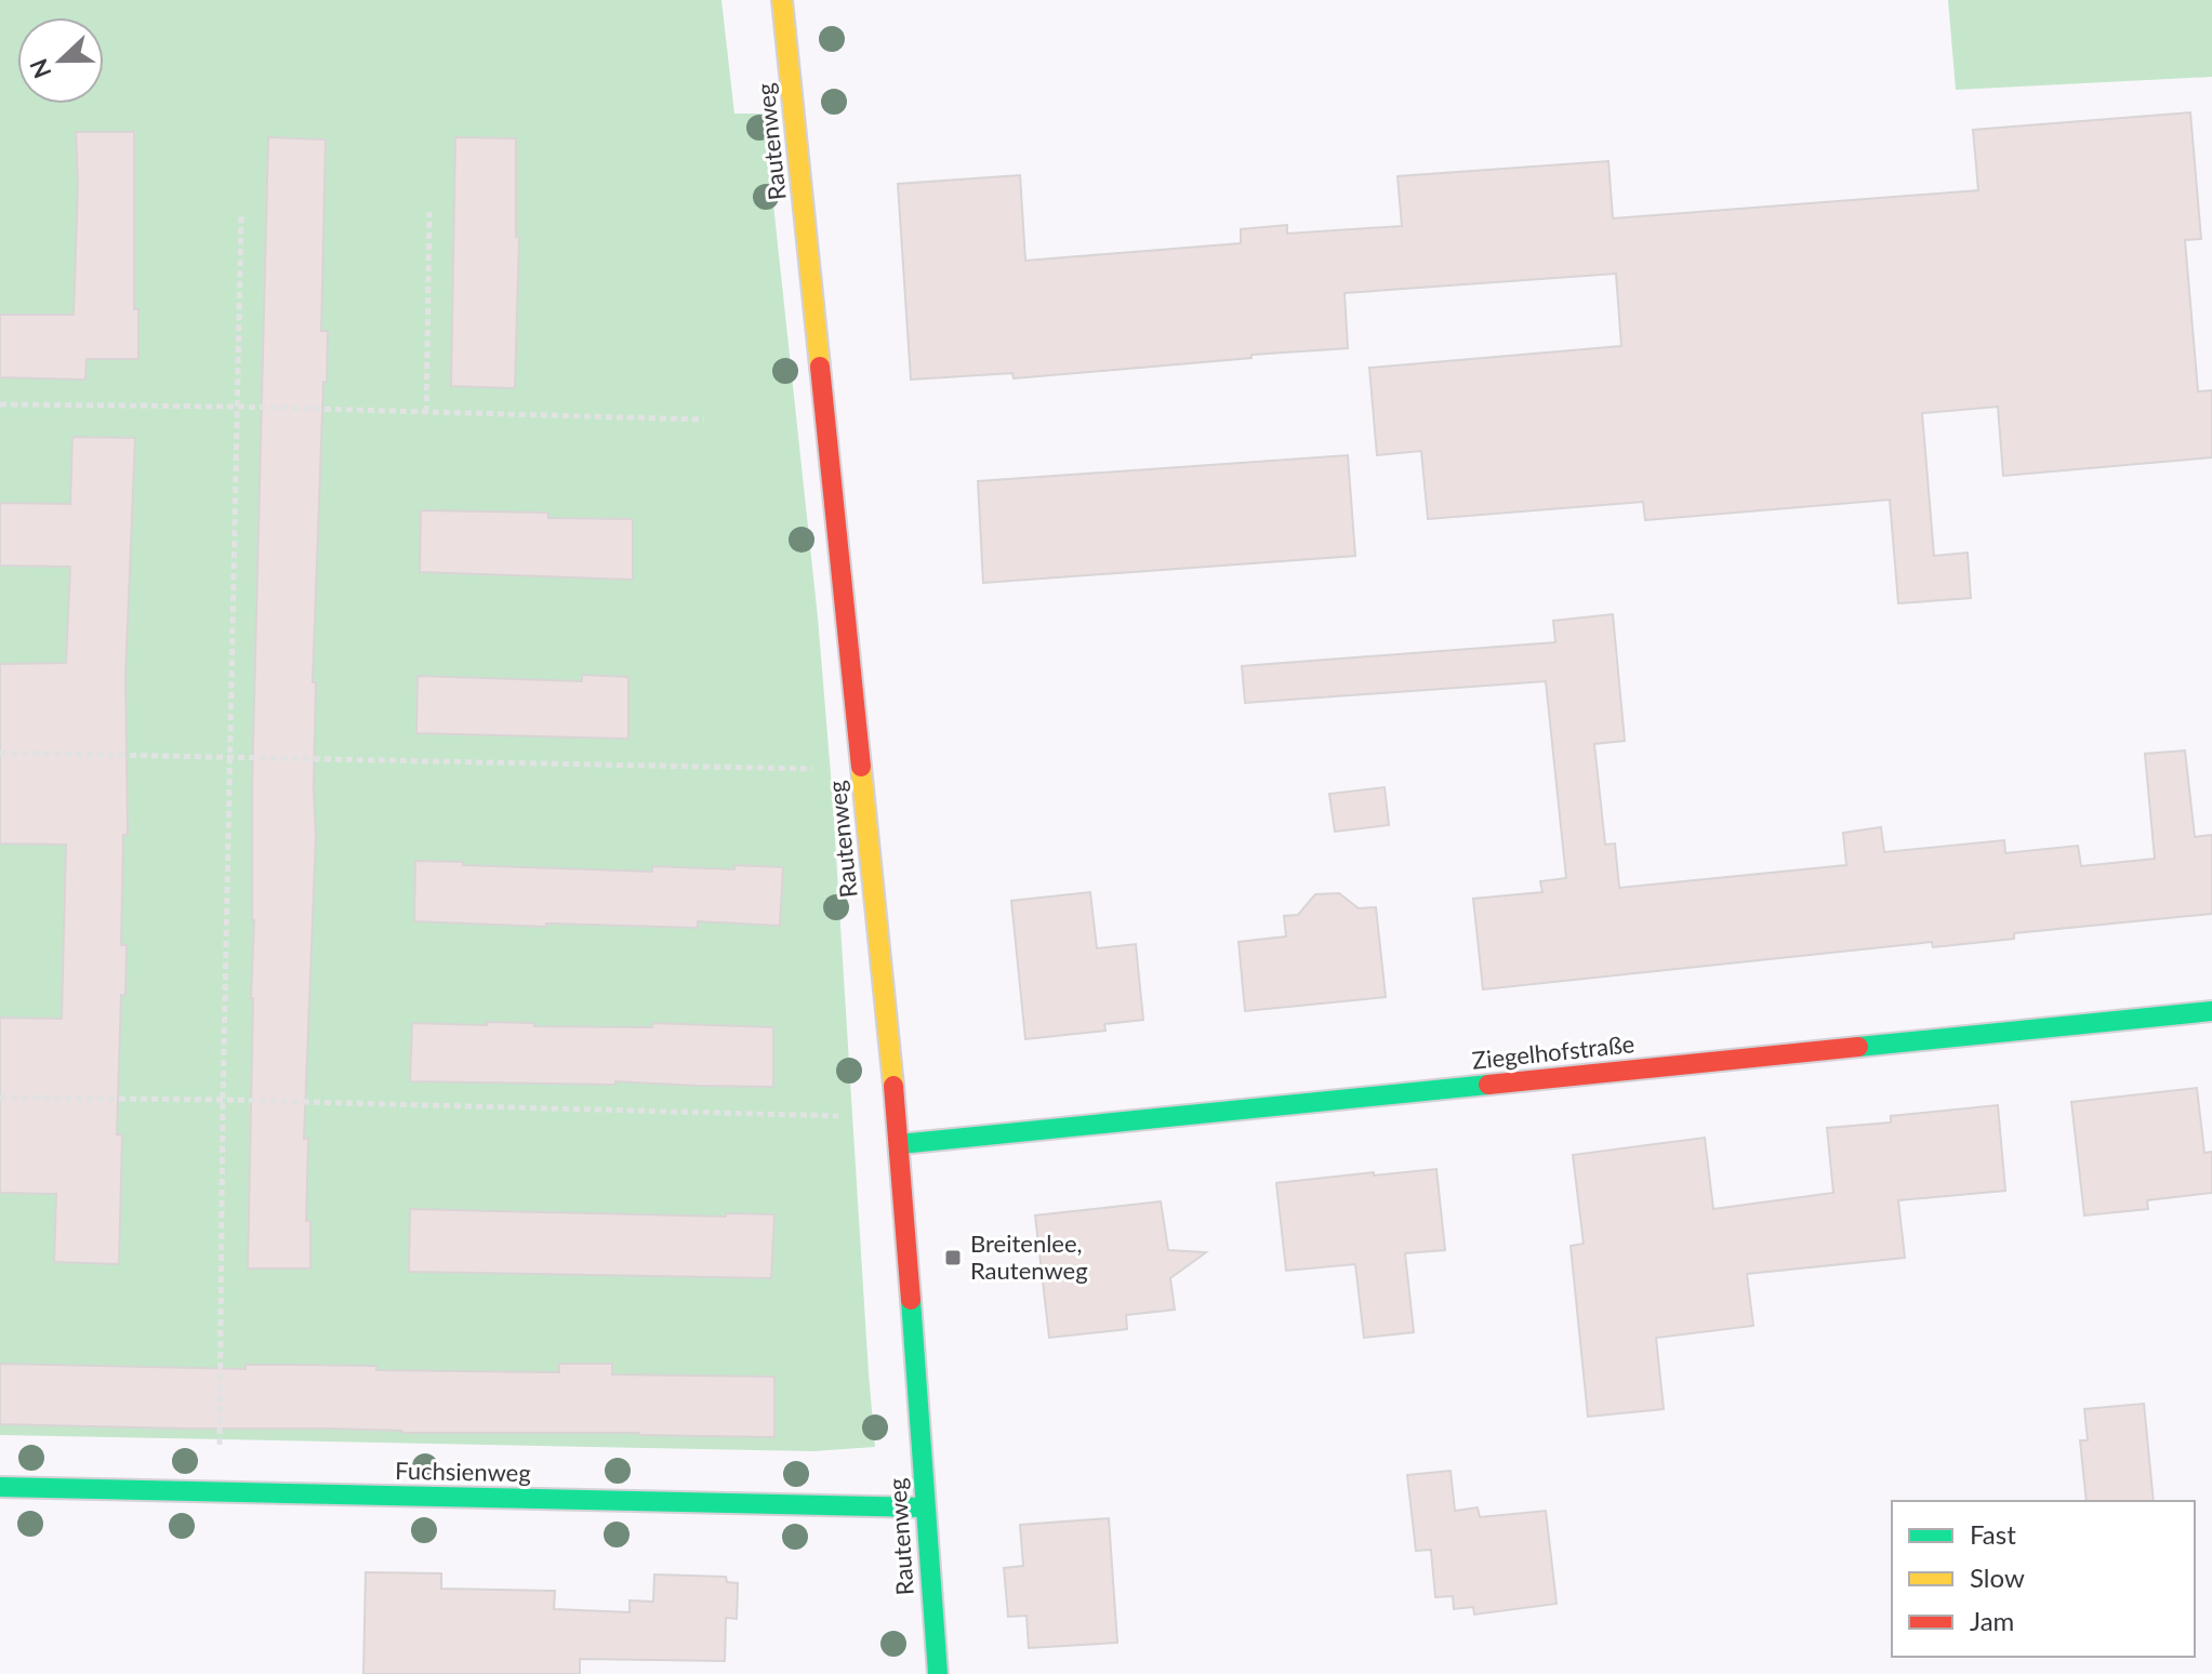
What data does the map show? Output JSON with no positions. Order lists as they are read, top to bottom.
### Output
{
  "streets": {
    "street": ["Rautenweg", "Ziegelhofstraße", "Fuchsienweg"]
  },
  "crossings": [
    ["Rautenweg", "Ziegelhofstraße"],
    ["Rautenweg", "Fuchsienweg"]
  ],
  "places": {
    "transit": ["Breitenlee, Rautenweg"]
  },
  "legend": ["Fast", "Slow", "Jam"],
  "north": "left"
}
